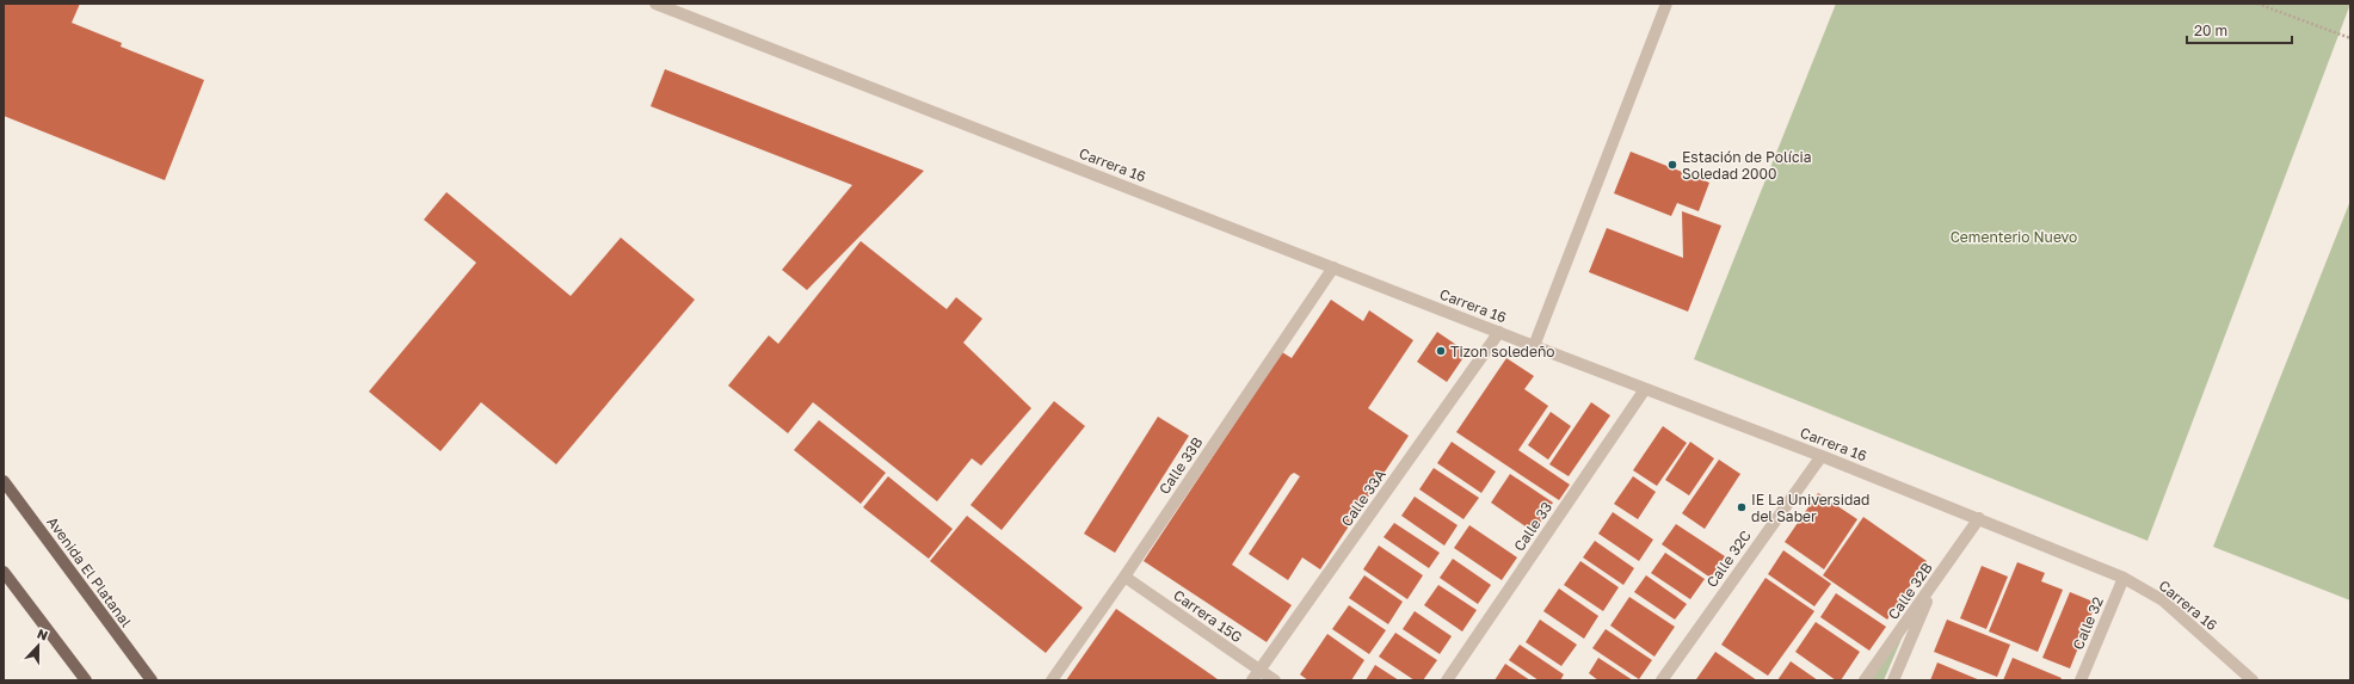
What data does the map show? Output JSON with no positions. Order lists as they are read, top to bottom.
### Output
{
  "streets": {
    "main road": ["Avenida El Platanal"],
    "street": [
      "Carrera 16",
      "Calle 33B",
      "Calle 33A",
      "Calle 33",
      "Calle 32C",
      "Calle 32B",
      "Carrera 15G",
      "Calle 32"
    ]
  },
  "crossings": [
    ["Carrera 16", "Calle 33B"],
    ["Carrera 16", "Calle 33A"],
    ["Carrera 16", "Calle 33"],
    ["Carrera 16", "Calle 32C"],
    ["Carrera 16", "Calle 32B"],
    ["Carrera 16", "Calle 32"],
    ["Calle 33B", "Carrera 15G"],
    ["Calle 33A", "Carrera 15G"]
  ],
  "parks": ["Cementerio Nuevo"],
  "places": ["Estación de Polícia Soledad 2000", "Tizon soledeño", "IE La Universidad del Saber"],
  "scale_bar": "20 m",
  "north": "top"
}
